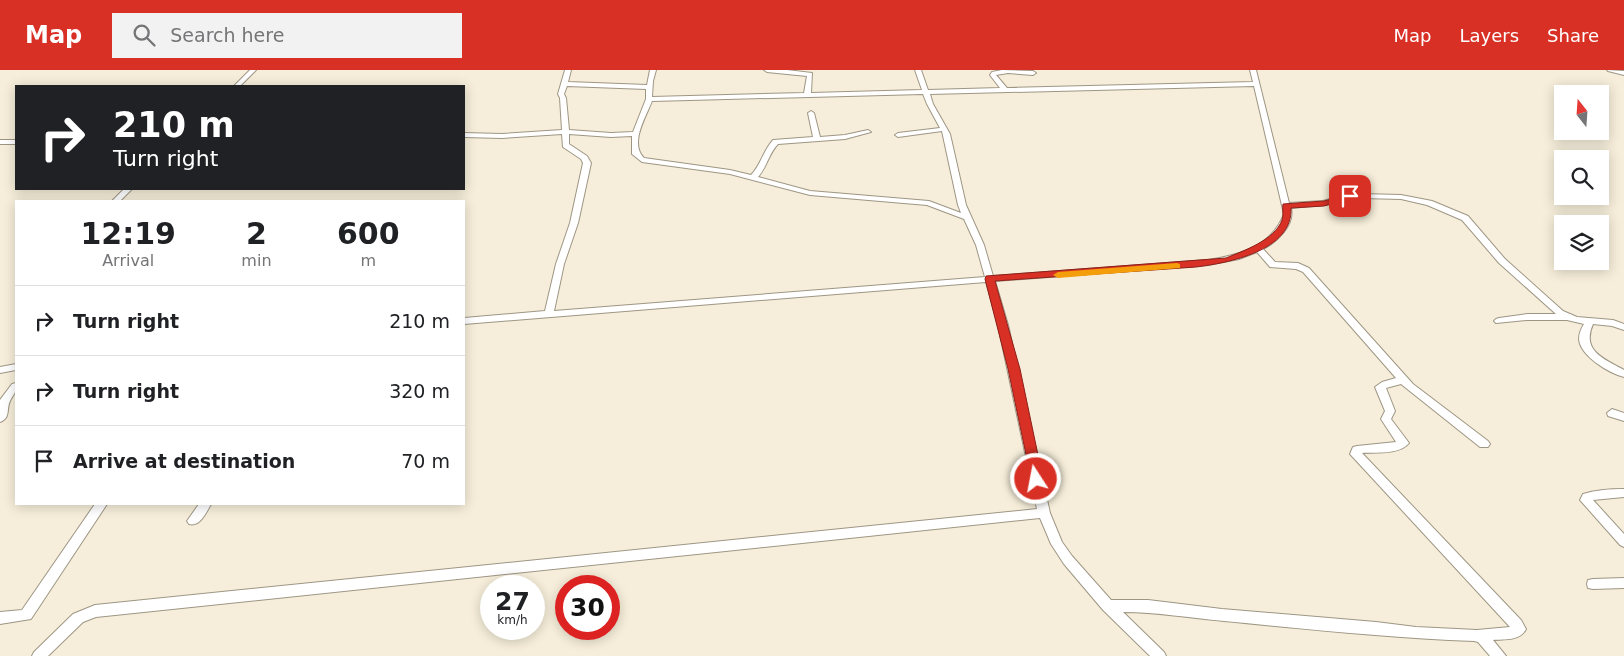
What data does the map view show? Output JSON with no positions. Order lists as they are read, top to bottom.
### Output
{
  "north": "top",
  "page": {
    "header": "Map",
    "search": "Search here",
    "nav": ["Map", "Layers", "Share"],
    "turn": ["210 m", "Turn right"],
    "eta": [
      "12:19",
      "Arrival",
      "2",
      "min",
      "600",
      "m"
    ],
    "list": [
      {
        "name": "Turn right",
        "value": "210 m"
      },
      {
        "name": "Turn right",
        "value": "320 m"
      },
      {
        "name": "Arrive at destination",
        "value": "70 m"
      }
    ],
    "speed": "27 km/h",
    "limit": "30"
  }
}
